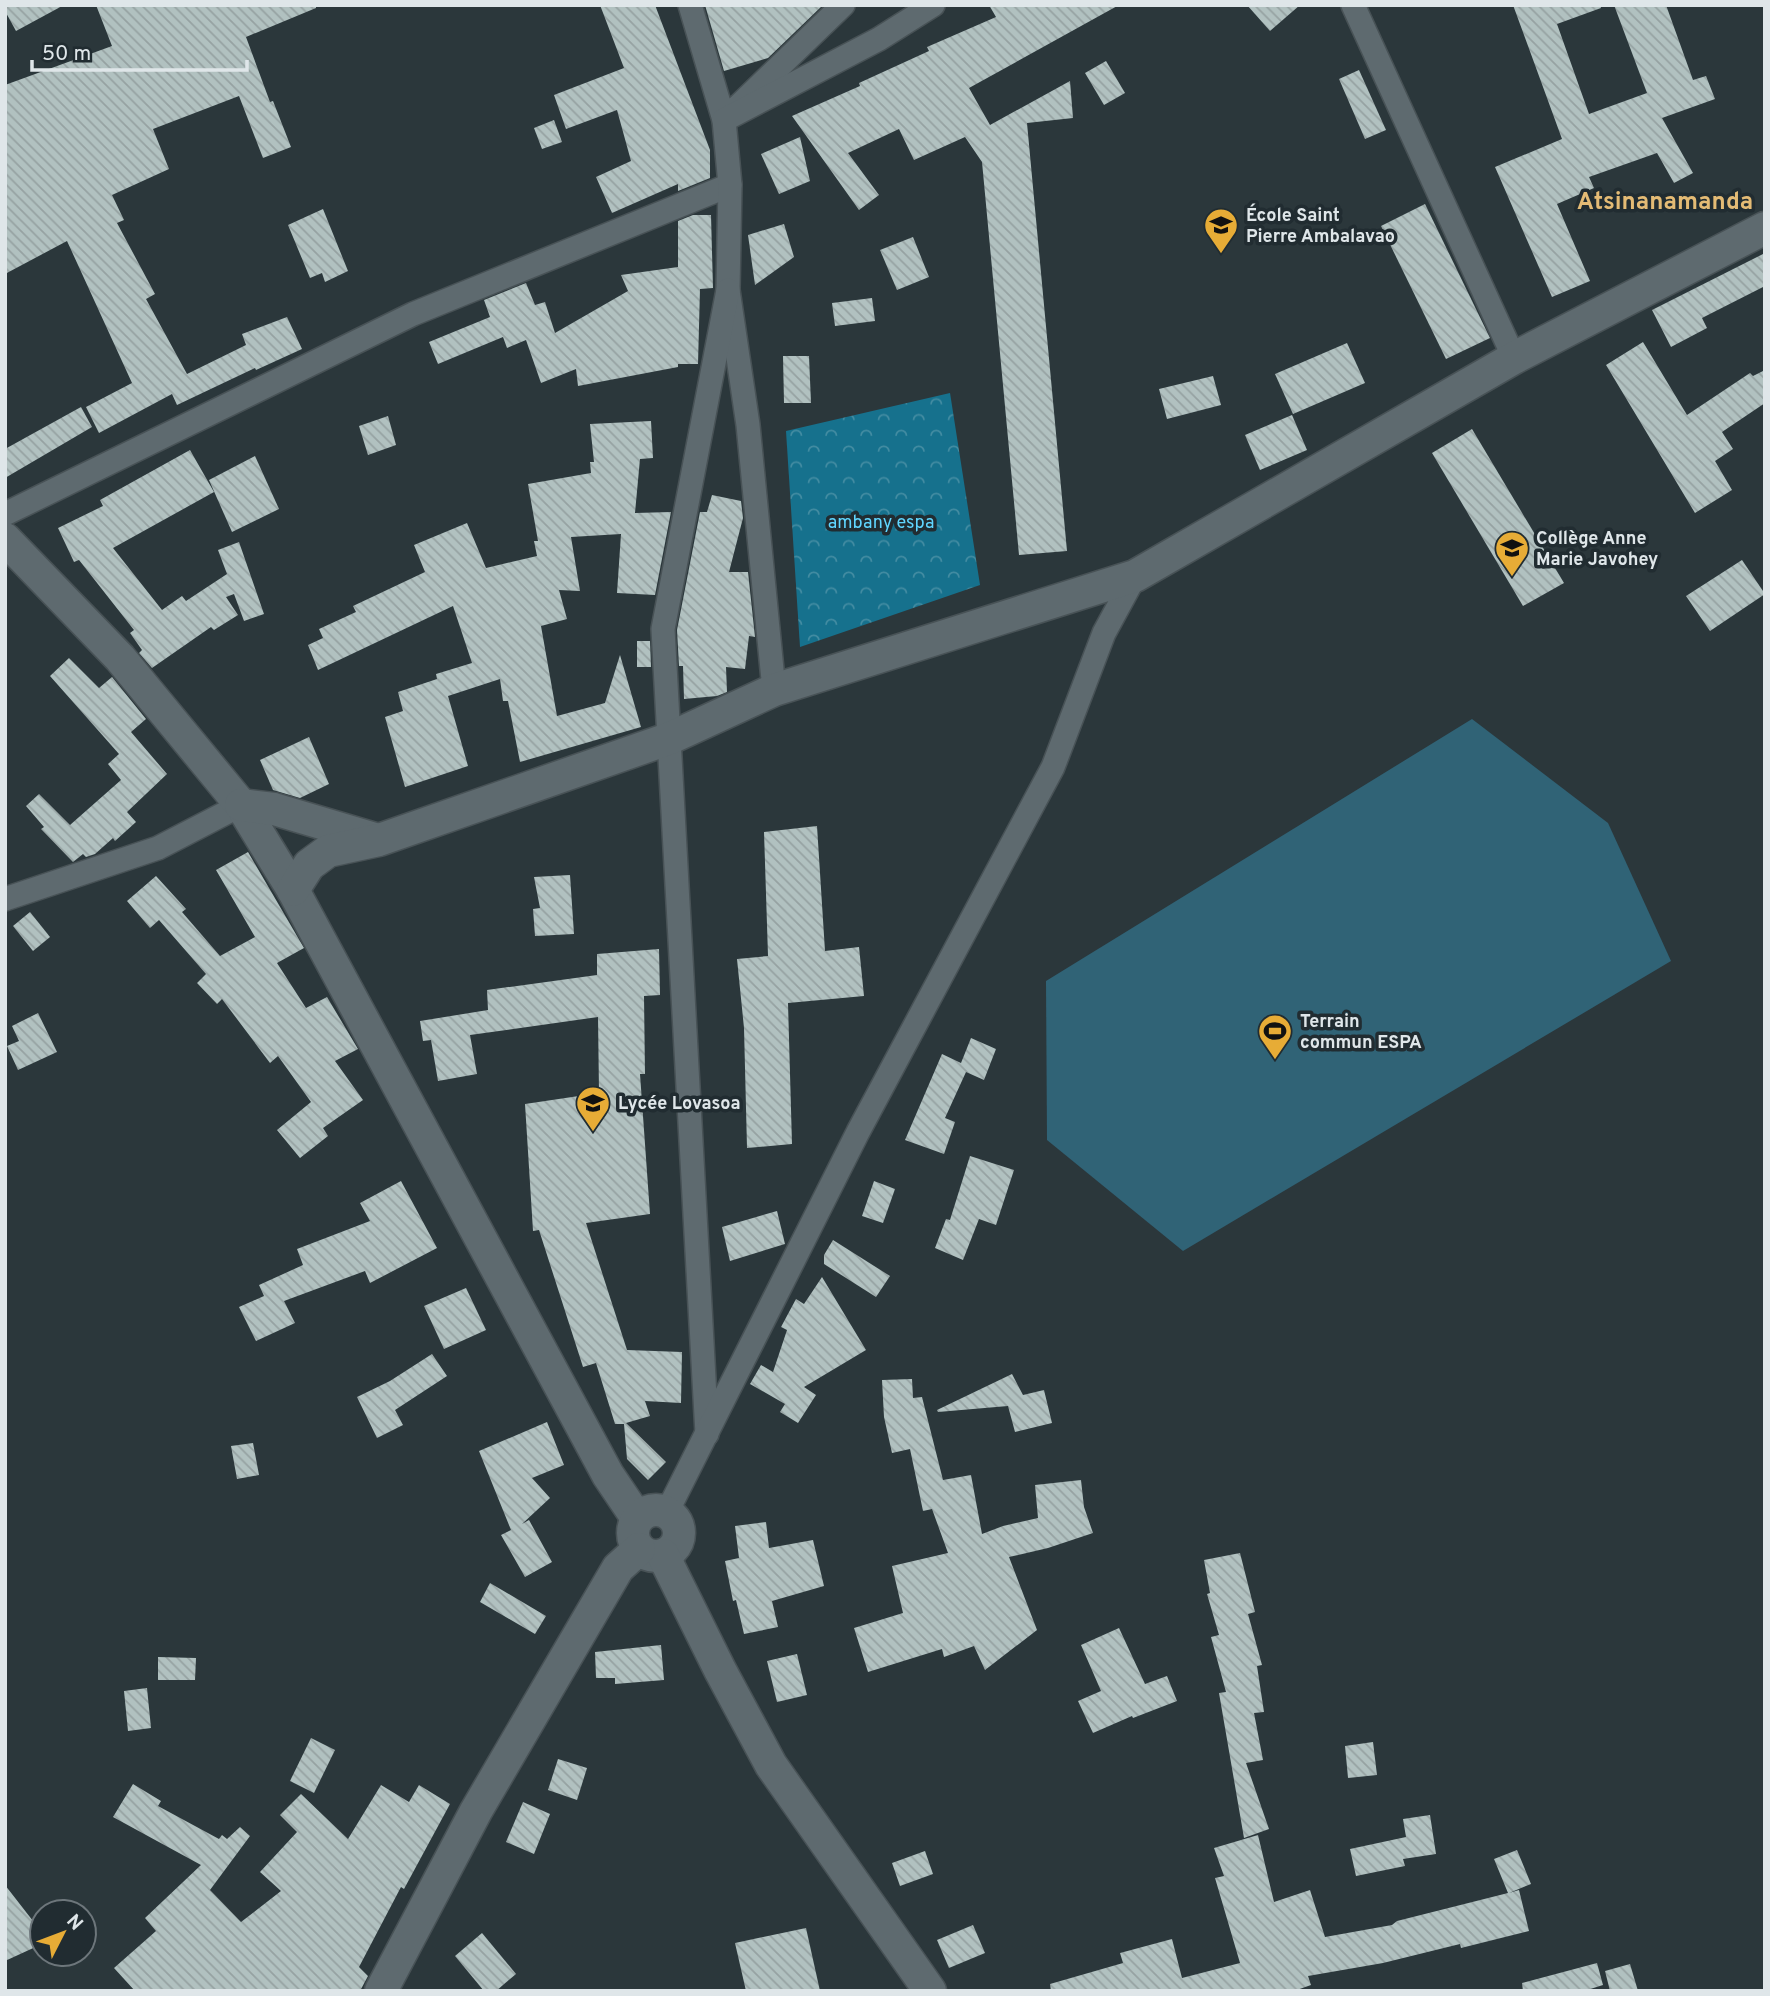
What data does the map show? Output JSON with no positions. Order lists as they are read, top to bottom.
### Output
{
  "districts": ["Atsinanamanda"],
  "parks": ["ambany espa"],
  "places": {
    "school or university": ["École Saint Pierre Ambalavao", "Collège Anne Marie Javohey", "Lycée Lovasoa"],
    "sports": ["Terrain commun ESPA"]
  },
  "scale_bar": "50 m",
  "north": "top right"
}
